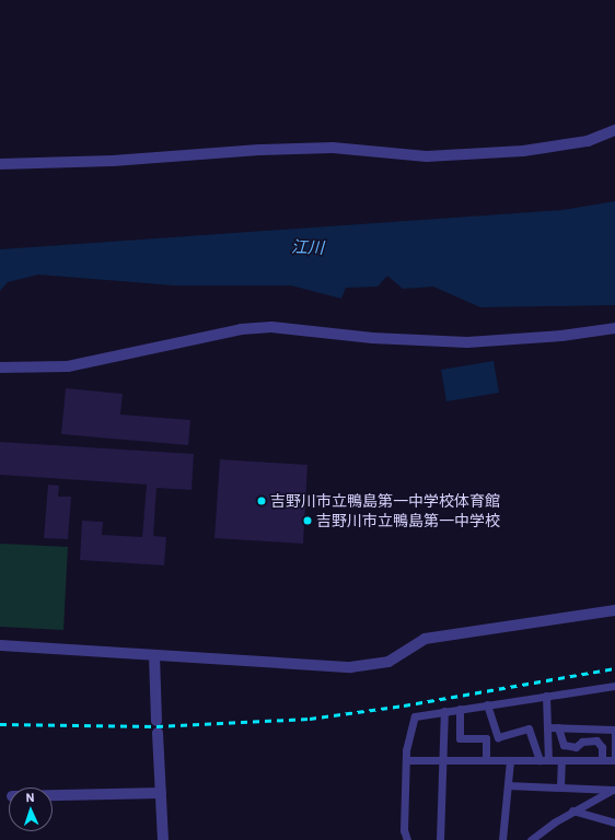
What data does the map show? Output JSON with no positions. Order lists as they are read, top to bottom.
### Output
{
  "water": ["江川"],
  "places": ["吉野川市立鴨島第一中学校体育館", "吉野川市立鴨島第一中学校"],
  "north": "top"
}
